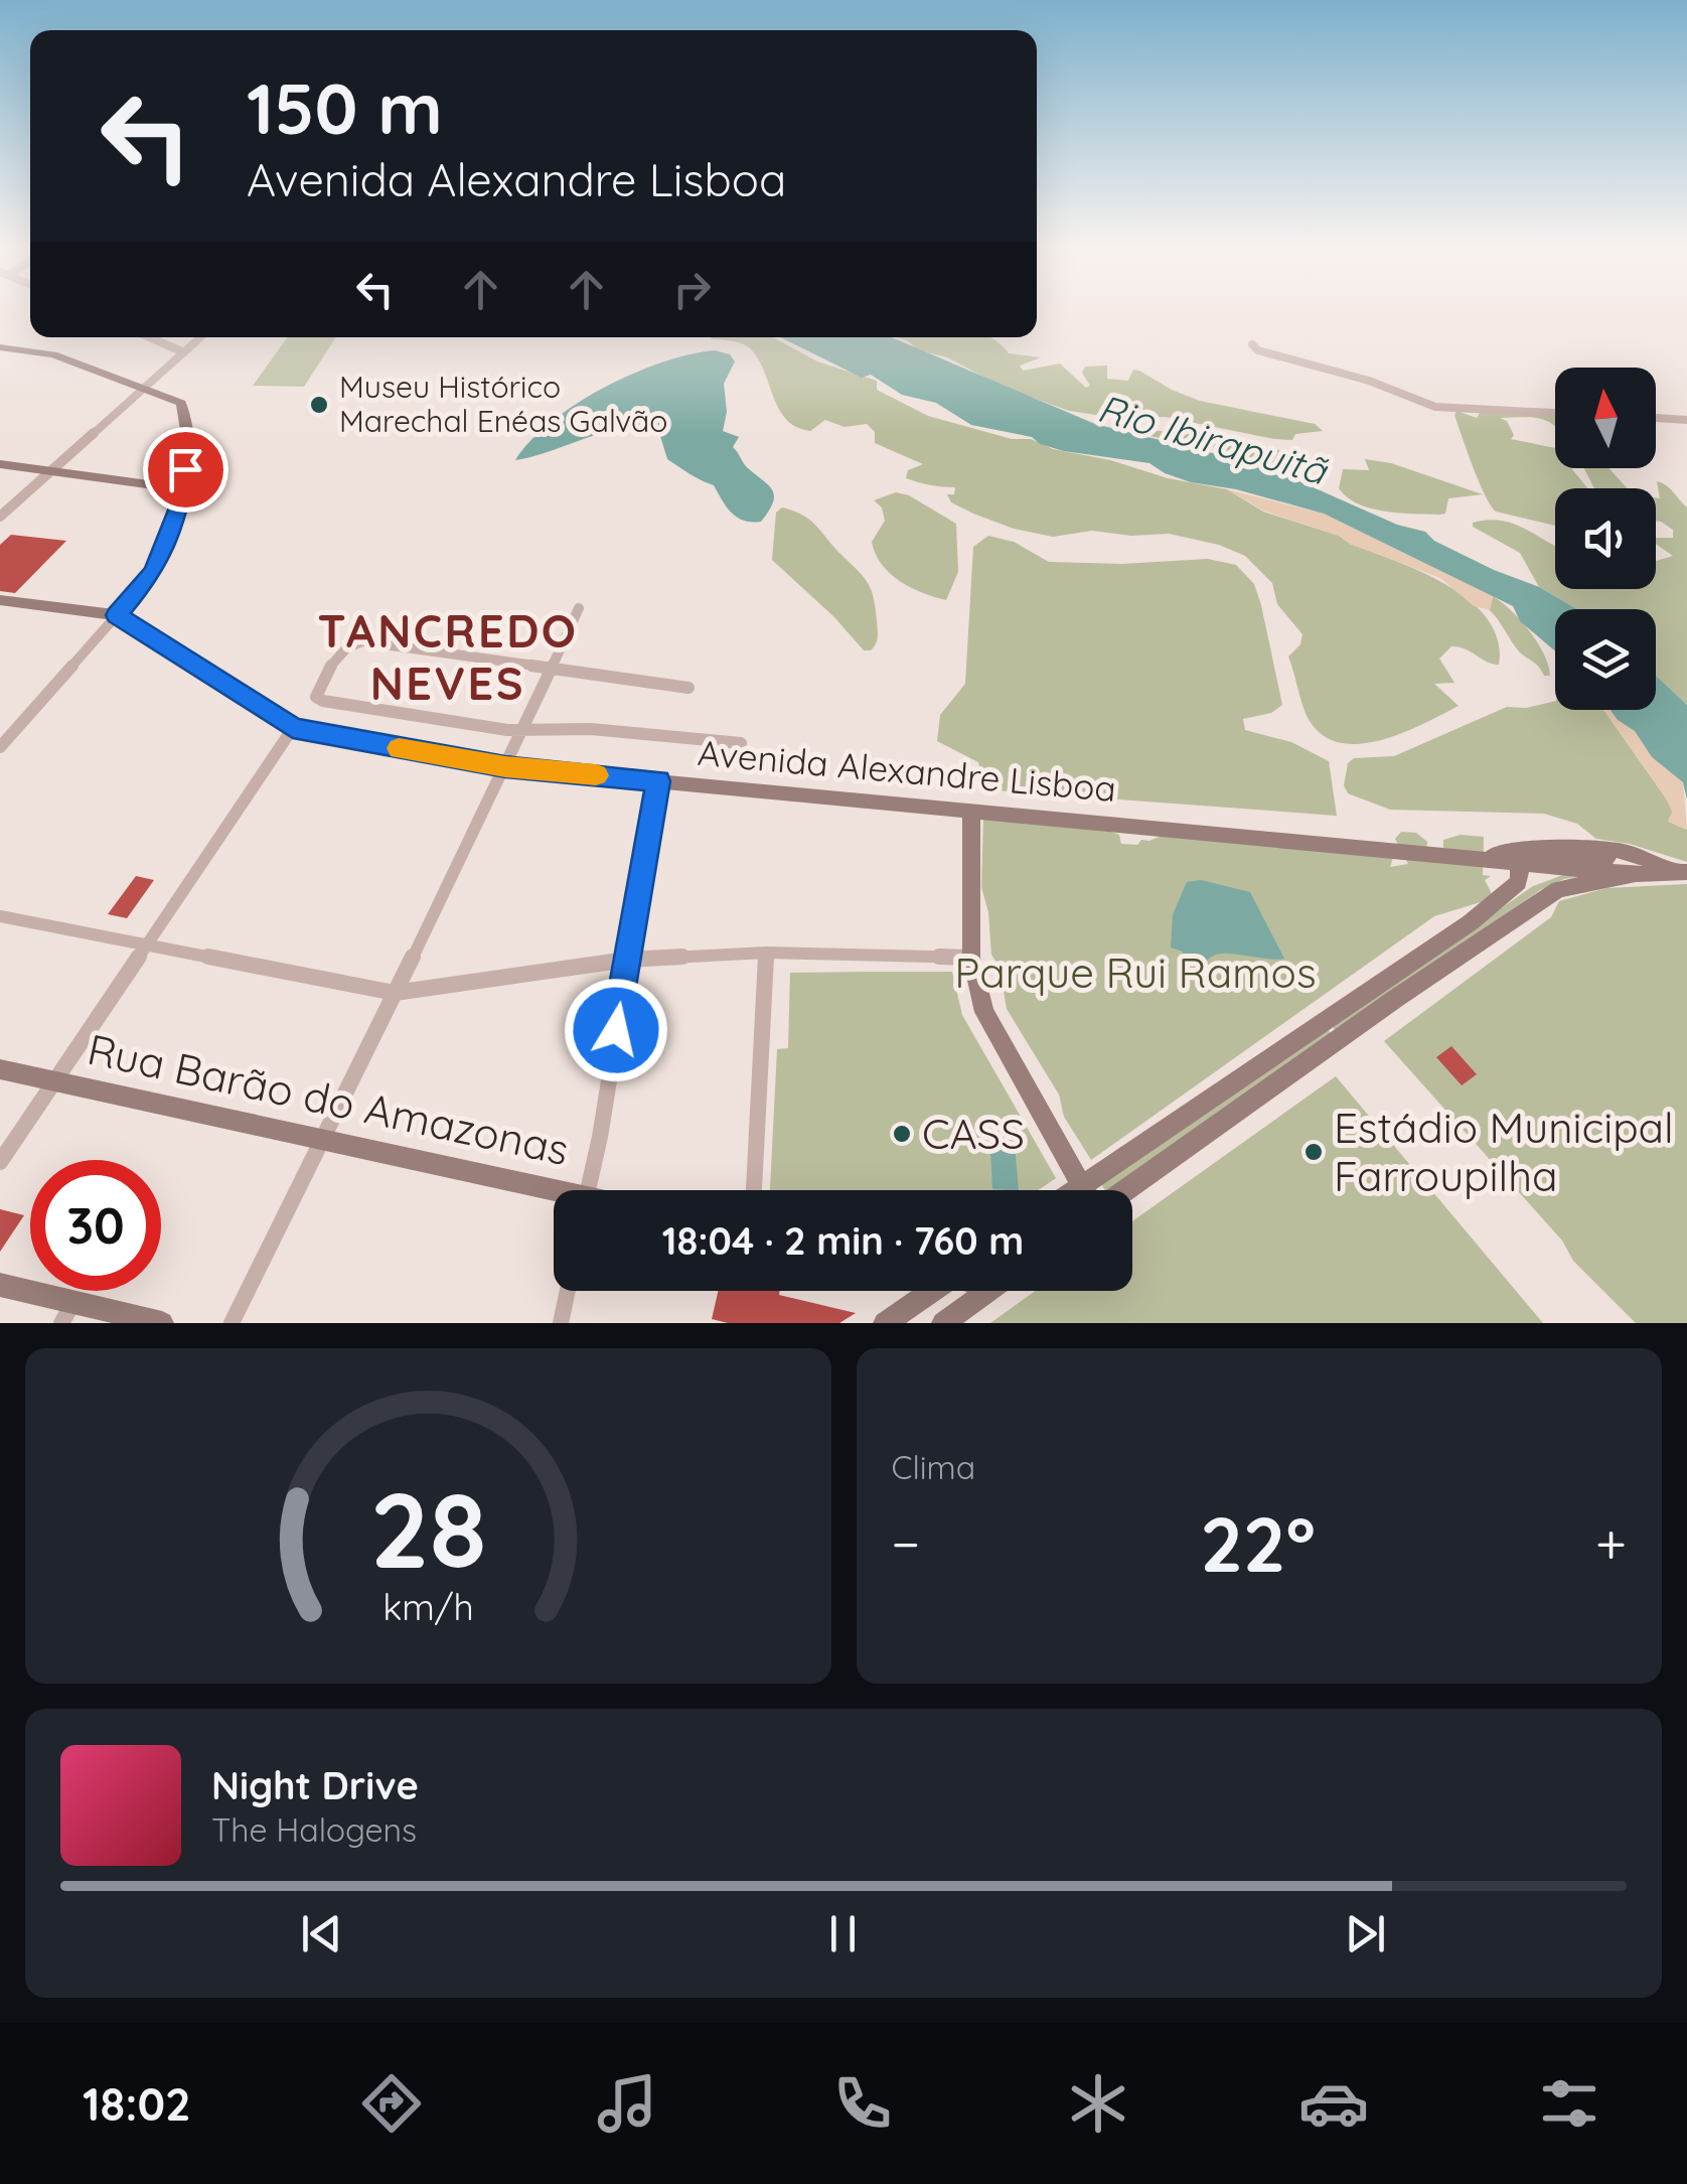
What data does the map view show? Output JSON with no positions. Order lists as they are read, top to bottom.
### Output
{
  "streets": {
    "street": ["Avenida Alexandre Lisboa", "Rua Barão do Amazonas"]
  },
  "districts": ["TANCREDO NEVES"],
  "water": ["Rio Ibirapuitã"],
  "parks": ["Parque Rui Ramos"],
  "places": ["Museu Histórico Marechal Enéas Galvão", "CASS", "Estádio Municipal Farroupilha"],
  "north": "top",
  "page": {
    "turn": ["150 m", "Avenida Alexandre Lisboa"],
    "limit": "30",
    "trip": "18:04 · 2 min · 760 m",
    "tile": "Clima",
    "heat": ["−", "22°", "+"],
    "song": ["Night Drive", "The Halogens"],
    "tabs": "18:02",
    "gauge": ["28", "km/h"]
  }
}
